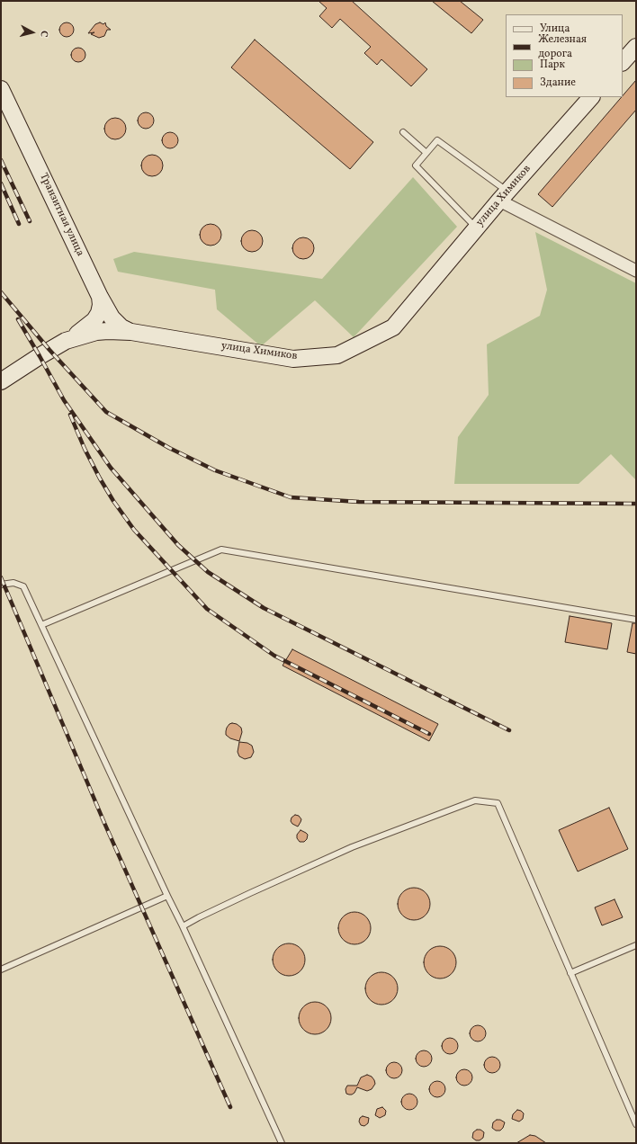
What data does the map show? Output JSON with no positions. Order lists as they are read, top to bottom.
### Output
{
  "streets": {
    "street": ["улица Химиков", "Транзитная улица"]
  },
  "crossings": [
    ["улица Химиков", "Транзитная улица"]
  ],
  "legend": [
    "Улица",
    "Железная дорога",
    "Парк",
    "Здание"
  ],
  "north": "right"
}
